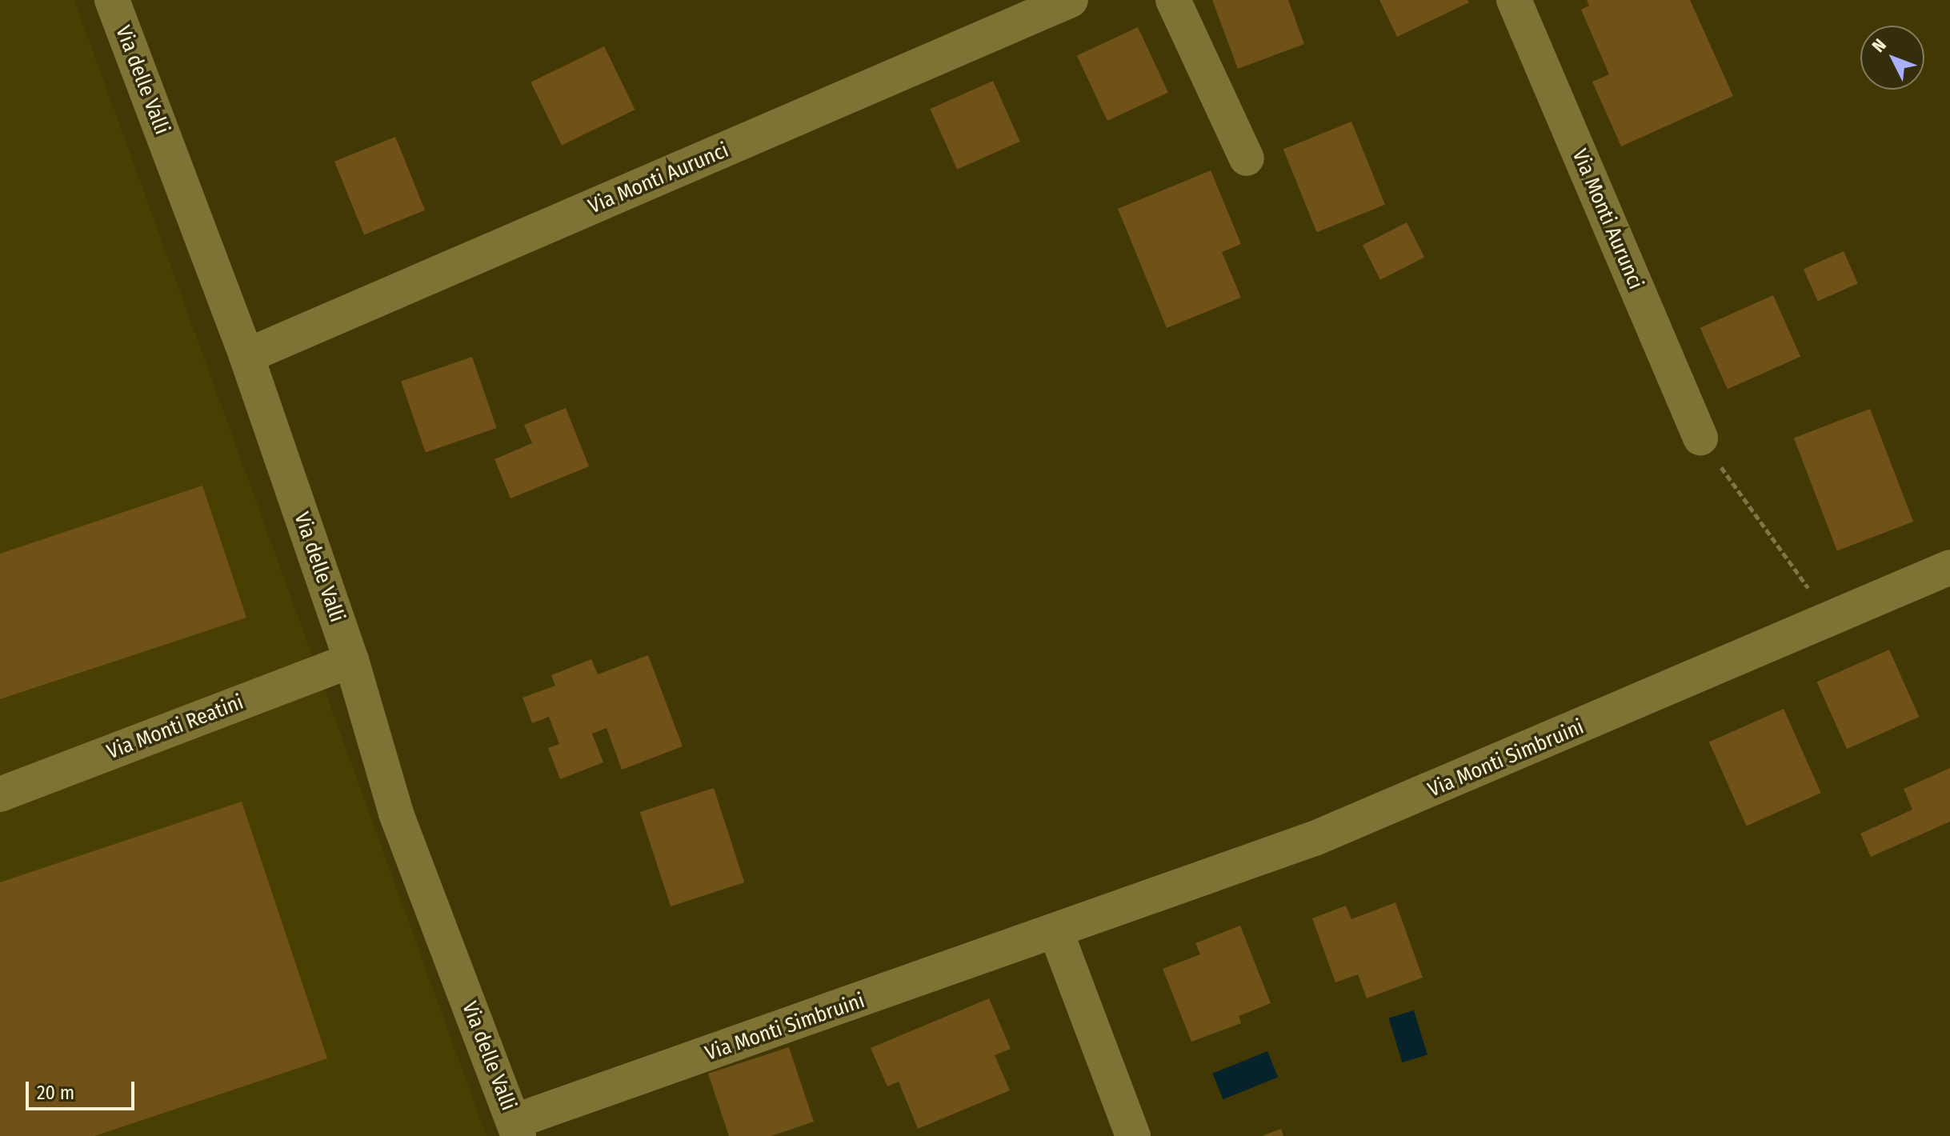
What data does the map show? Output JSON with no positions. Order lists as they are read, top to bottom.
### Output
{
  "streets": {
    "street": [
      "Via delle Valli",
      "Via Monti Aurunci",
      "Via Monti Reatini",
      "Via Monti Simbruini"
    ]
  },
  "crossings": [
    ["Via delle Valli", "Via Monti Aurunci"],
    ["Via delle Valli", "Via Monti Reatini"],
    ["Via delle Valli", "Via Monti Simbruini"]
  ],
  "scale_bar": "20 m",
  "north": "top left"
}
